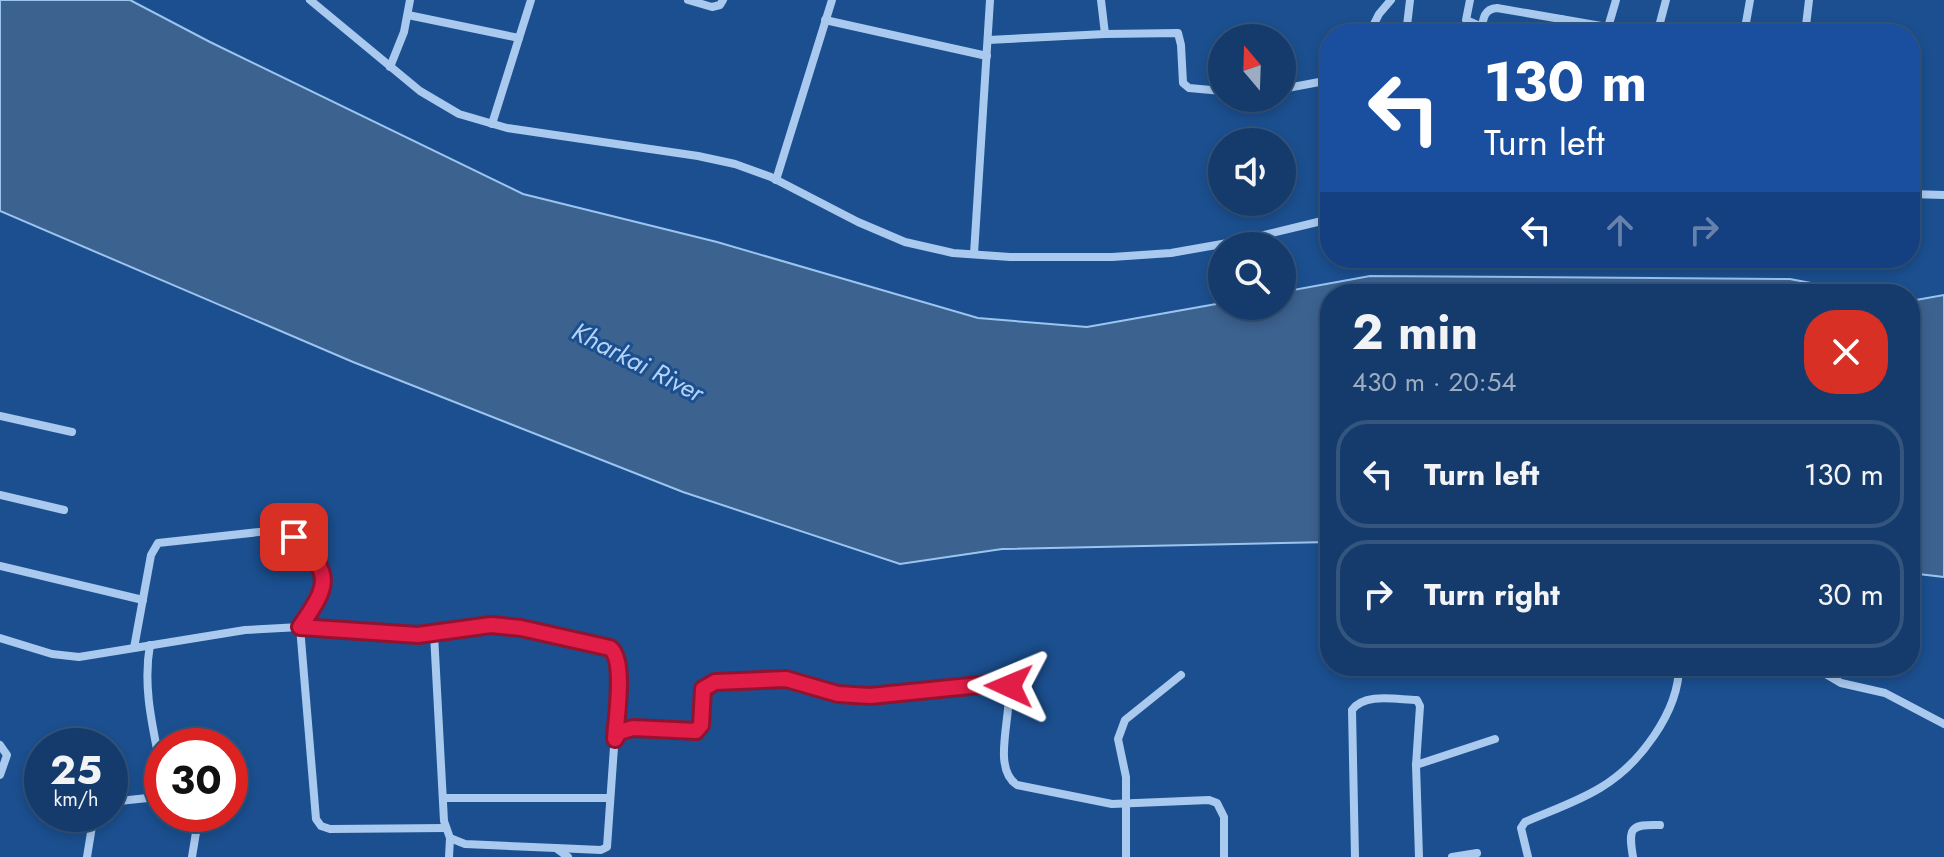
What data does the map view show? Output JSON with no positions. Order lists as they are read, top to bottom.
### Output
{
  "water": ["Kharkai River"],
  "north": "top",
  "page": {
    "turn": ["130 m", "Turn left"],
    "heading": ["2 min", "430 m · 20:54"],
    "list": [
      {
        "name": "Turn left",
        "value": "130 m"
      },
      {
        "name": "Turn right",
        "value": "30 m"
      }
    ],
    "speed": "25 km/h",
    "limit": "30"
  }
}
